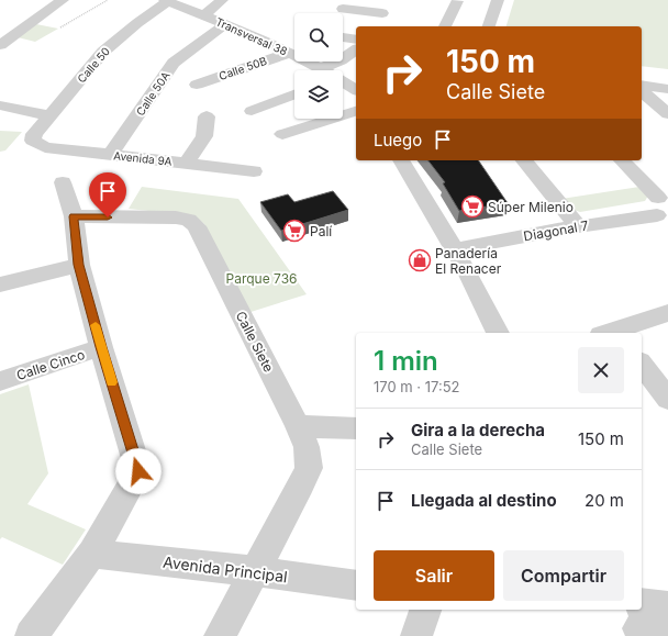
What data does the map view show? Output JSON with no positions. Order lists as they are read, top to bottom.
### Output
{
  "streets": {
    "street": [
      "Transversal 38",
      "Calle 50",
      "Calle 50B",
      "Calle 50A",
      "Avenida 9A",
      "Diagonal 7",
      "Calle Siete",
      "Calle Cinco",
      "Avenida Principal"
    ]
  },
  "crossings": [
    ["Transversal 38", "Calle 50"],
    ["Transversal 38", "Calle 50B"],
    ["Transversal 38", "Calle 50A"],
    ["Calle 50", "Avenida 9A"],
    ["Calle 50A", "Avenida 9A"],
    ["Calle Siete", "Avenida Principal"]
  ],
  "parks": ["Parque 736"],
  "places": {
    "supermarket": ["Súper Milenio", "Palí"],
    "shop": ["Panadería El Renacer"]
  },
  "page": {
    "turn": ["150 m", "Calle Siete"],
    "then": "Luego",
    "heading": ["1 min", "170 m · 17:52"],
    "list": [
      {
        "name": "Gira a la derecha",
        "note": "Calle Siete",
        "value": "150 m"
      },
      {
        "name": "Llegada al destino",
        "value": "20 m"
      }
    ],
    "buttons": ["Salir", "Compartir"]
  }
}
